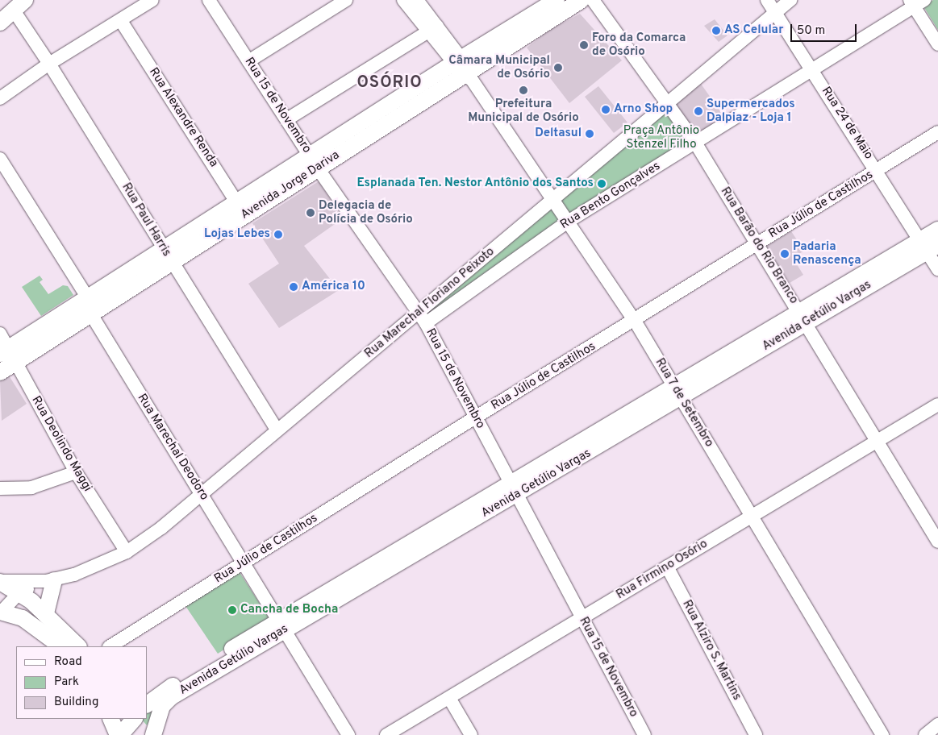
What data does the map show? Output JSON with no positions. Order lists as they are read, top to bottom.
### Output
{
  "streets": {
    "main road": ["Avenida Jorge Dariva", "Avenida Getúlio Vargas"],
    "street": [
      "Rua 15 de Novembro",
      "Rua Alexandre Renda",
      "Rua 24 de Maio",
      "Rua Bento Gonçalves",
      "Rua Júlio de Castilhos",
      "Rua Paul Harris",
      "Rua Barão do Rio Branco",
      "Rua Marechal Floriano Peixoto",
      "Rua 7 de Setembro",
      "Rua Deolindo Maggi",
      "Rua Marechal Deodoro",
      "Rua Firmino Osório",
      "Rua Alziro S. Martins"
    ]
  },
  "crossings": [
    ["Rua 15 de Novembro", "Avenida Jorge Dariva"],
    ["Rua 15 de Novembro", "Rua Bento Gonçalves"],
    ["Rua 15 de Novembro", "Rua Júlio de Castilhos"],
    ["Rua 15 de Novembro", "Rua Marechal Floriano Peixoto"],
    ["Rua 15 de Novembro", "Avenida Getúlio Vargas"],
    ["Rua 15 de Novembro", "Rua Firmino Osório"],
    ["Rua Alexandre Renda", "Avenida Jorge Dariva"],
    ["Rua 24 de Maio", "Rua Bento Gonçalves"],
    ["Rua 24 de Maio", "Rua Júlio de Castilhos"],
    ["Rua 24 de Maio", "Rua Marechal Floriano Peixoto"],
    ["Rua 24 de Maio", "Avenida Getúlio Vargas"],
    ["Avenida Jorge Dariva", "Rua Paul Harris"],
    ["Avenida Jorge Dariva", "Rua 7 de Setembro"],
    ["Avenida Jorge Dariva", "Rua Deolindo Maggi"],
    ["Avenida Jorge Dariva", "Rua Marechal Deodoro"],
    ["Rua Bento Gonçalves", "Rua Barão do Rio Branco"],
    ["Rua Bento Gonçalves", "Rua Marechal Floriano Peixoto"],
    ["Rua Bento Gonçalves", "Rua 7 de Setembro"],
    ["Rua Júlio de Castilhos", "Rua Barão do Rio Branco"],
    ["Rua Júlio de Castilhos", "Rua 7 de Setembro"],
    ["Rua Júlio de Castilhos", "Rua Marechal Deodoro"],
    ["Rua Paul Harris", "Rua Marechal Floriano Peixoto"],
    ["Rua Barão do Rio Branco", "Rua Marechal Floriano Peixoto"],
    ["Rua Barão do Rio Branco", "Avenida Getúlio Vargas"],
    ["Rua Barão do Rio Branco", "Rua Firmino Osório"],
    ["Rua Marechal Floriano Peixoto", "Rua 7 de Setembro"],
    ["Rua Marechal Floriano Peixoto", "Rua Deolindo Maggi"],
    ["Rua Marechal Floriano Peixoto", "Rua Marechal Deodoro"],
    ["Avenida Getúlio Vargas", "Rua 7 de Setembro"],
    ["Avenida Getúlio Vargas", "Rua Marechal Deodoro"],
    ["Rua 7 de Setembro", "Rua Firmino Osório"],
    ["Rua Firmino Osório", "Rua Alziro S. Martins"]
  ],
  "districts": ["OSÓRIO"],
  "parks": ["Praça Antônio Stenzel Filho"],
  "places": [
    "AS Celular",
    "Foro da Comarca de Osório",
    "Câmara Municipal de Osório",
    "Prefeitura Municipal de Osório",
    "Arno Shop",
    "Supermercados Dalpiaz - Loja 1",
    "Deltasul",
    "Esplanada Ten. Nestor Antônio dos Santos",
    "Delegacia de Polícia de Osório",
    "Lojas Lebes",
    "Padaria Renascença",
    "América 10",
    "Cancha de Bocha"
  ],
  "legend": ["Road", "Park", "Building"],
  "scale_bar": "50 m"
}
